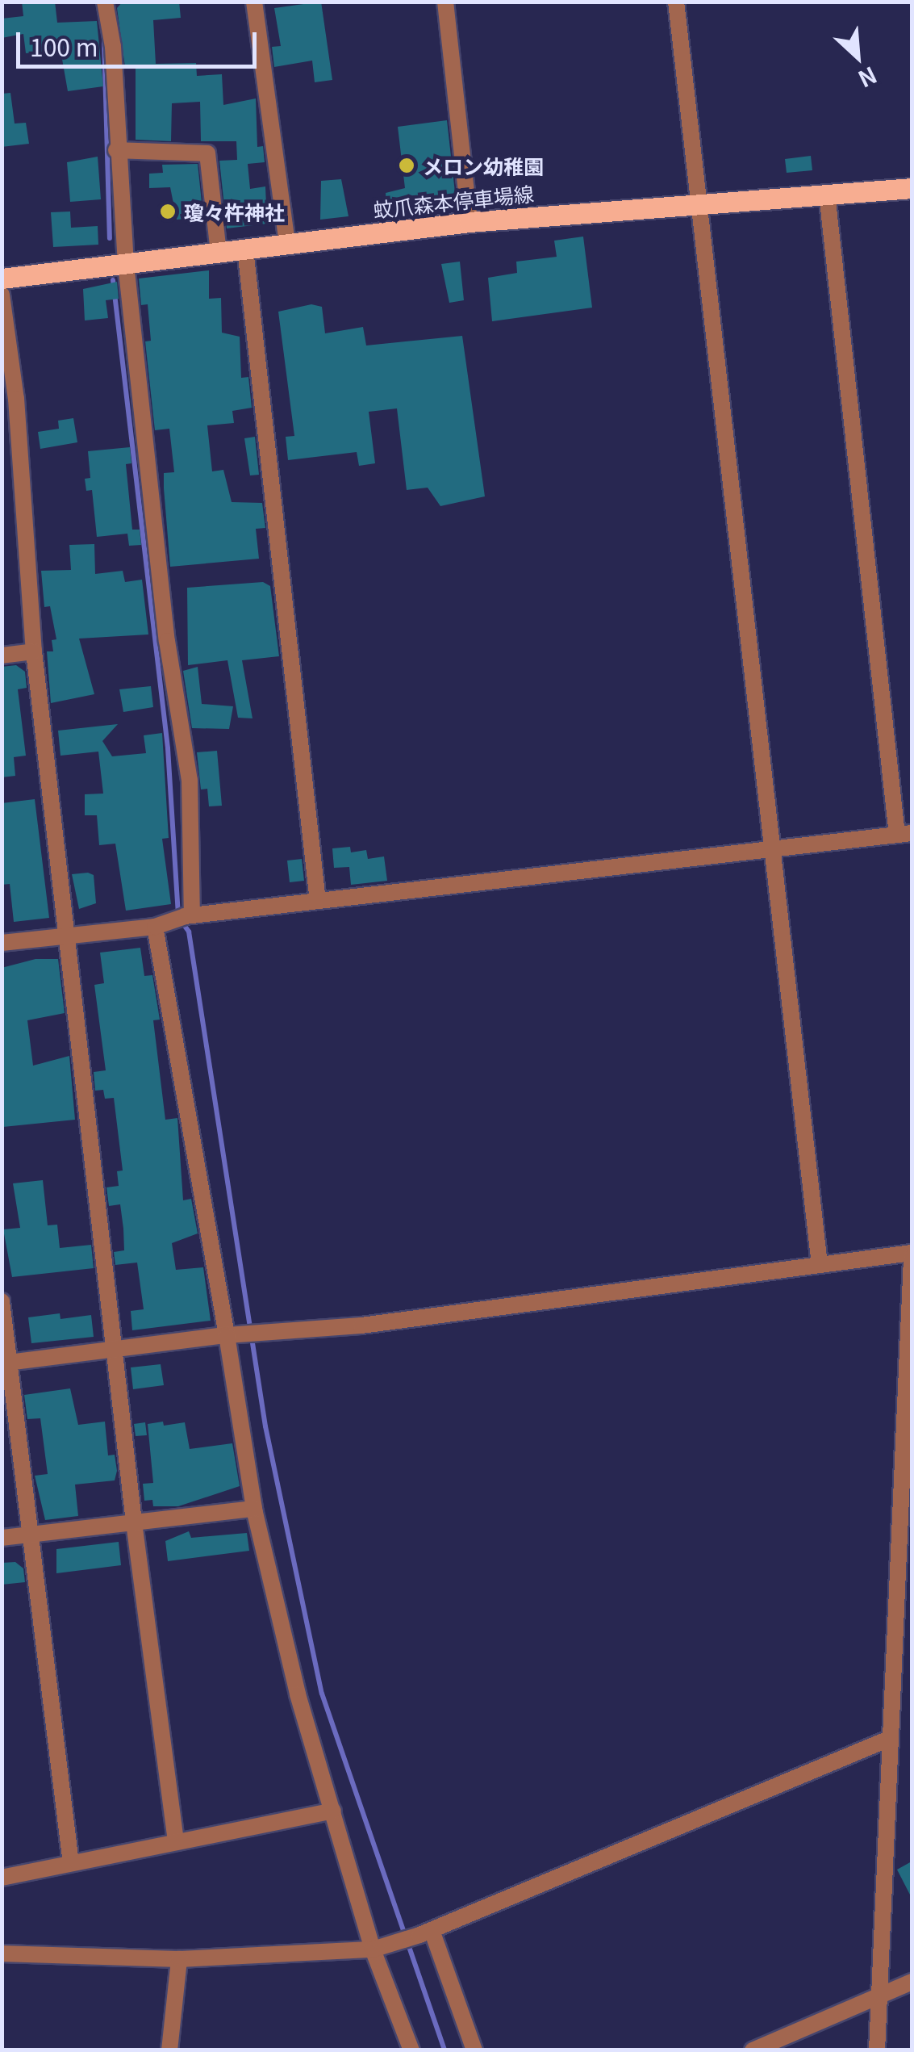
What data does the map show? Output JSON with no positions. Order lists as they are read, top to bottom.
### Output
{
  "streets": {
    "main road": ["蚊爪森本停車場線"]
  },
  "places": ["メロン幼稚園", "瓊々杵神社"],
  "scale_bar": "100 m",
  "north": "bottom right"
}
